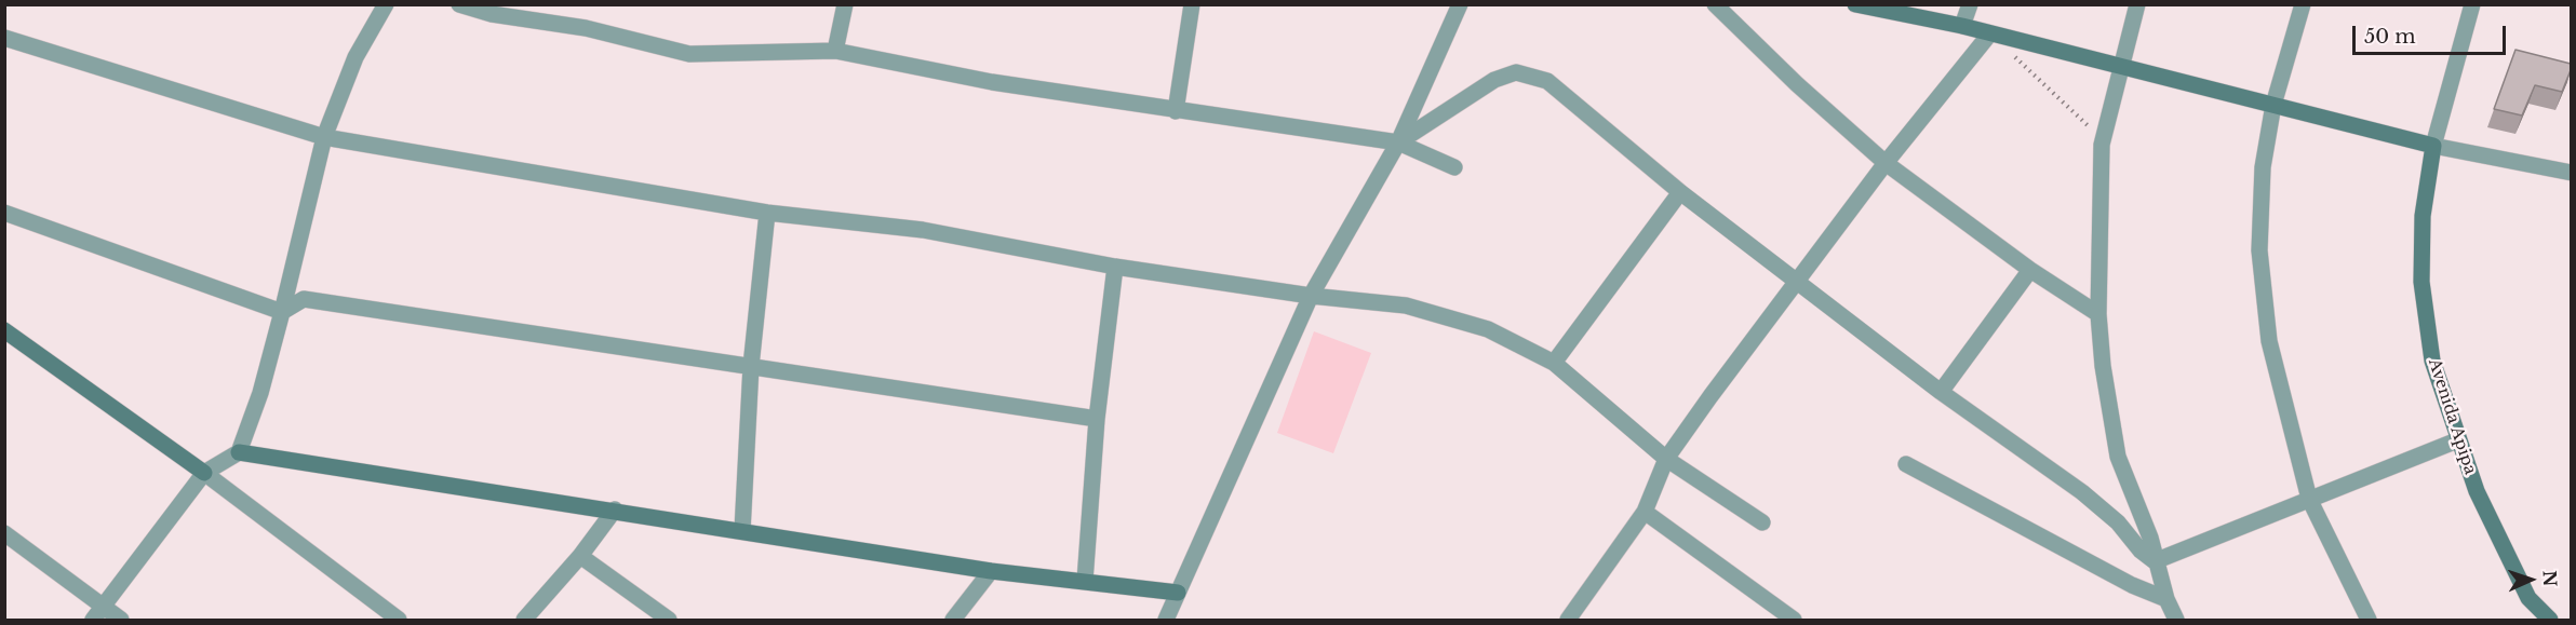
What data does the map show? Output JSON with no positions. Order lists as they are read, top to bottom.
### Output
{
  "streets": {
    "street": ["Avenida Apipa"]
  },
  "scale_bar": "50 m",
  "north": "right"
}
